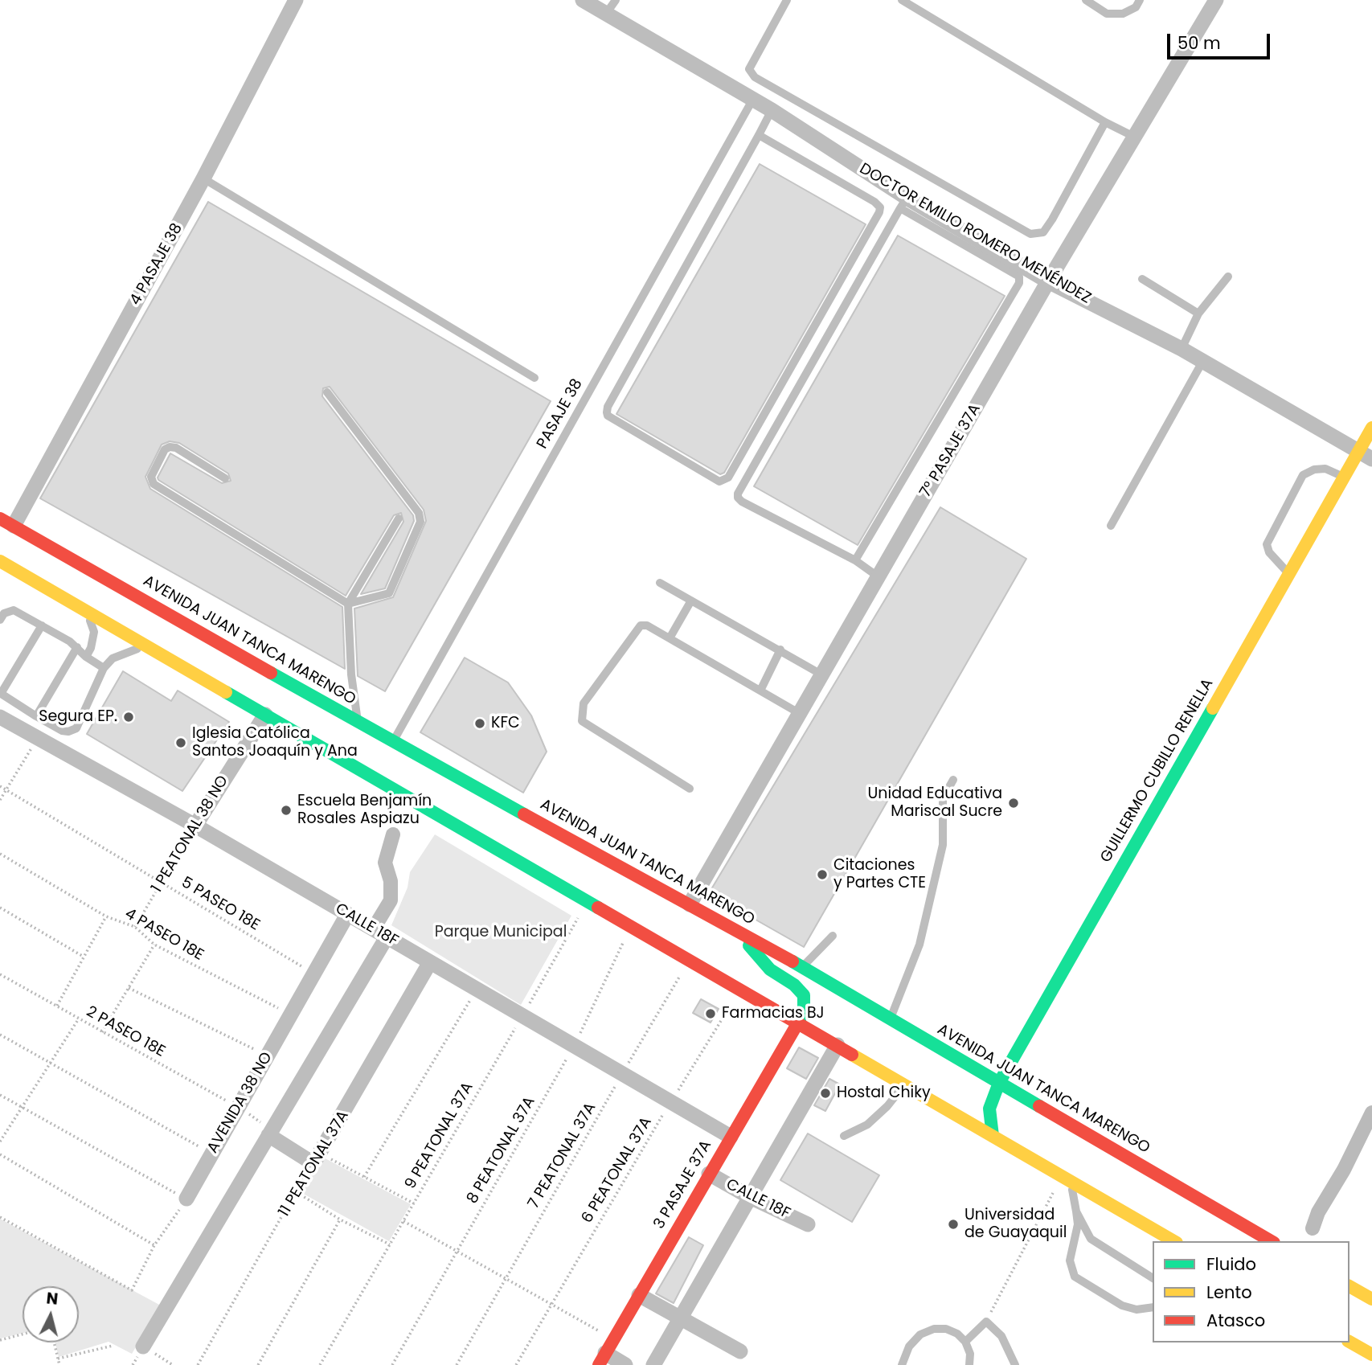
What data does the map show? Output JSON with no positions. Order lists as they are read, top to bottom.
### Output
{
  "streets": {
    "main road": ["AVENIDA JUAN TANCA MARENGO", "GUILLERMO CUBILLO RENELLA", "3 PASAJE 37A"],
    "street": [
      "DOCTOR EMILIO ROMERO MENÉNDEZ",
      "4 PASAJE 38",
      "7° PASAJE 37A",
      "1 PEATONAL 38 NO",
      "CALLE 18F",
      "AVENIDA 38 NO",
      "11 PEATONAL 37A"
    ],
    "lane": ["PASAJE 38"],
    "path": [
      "5 PASEO 18E",
      "4 PASEO 18E",
      "2 PASEO 18E",
      "9 PEATONAL 37A",
      "8 PEATONAL 37A",
      "7 PEATONAL 37A",
      "6 PEATONAL 37A"
    ]
  },
  "crossings": [
    ["DOCTOR EMILIO ROMERO MENÉNDEZ", "PASAJE 38"],
    ["DOCTOR EMILIO ROMERO MENÉNDEZ", "7° PASAJE 37A"],
    ["DOCTOR EMILIO ROMERO MENÉNDEZ", "GUILLERMO CUBILLO RENELLA"],
    ["4 PASAJE 38", "AVENIDA JUAN TANCA MARENGO"],
    ["PASAJE 38", "AVENIDA JUAN TANCA MARENGO"],
    ["7° PASAJE 37A", "AVENIDA JUAN TANCA MARENGO"],
    ["AVENIDA JUAN TANCA MARENGO", "GUILLERMO CUBILLO RENELLA"],
    ["1 PEATONAL 38 NO", "5 PASEO 18E"],
    ["1 PEATONAL 38 NO", "CALLE 18F"],
    ["1 PEATONAL 38 NO", "4 PASEO 18E"],
    ["5 PASEO 18E", "AVENIDA 38 NO"],
    ["CALLE 18F", "AVENIDA 38 NO"],
    ["CALLE 18F", "9 PEATONAL 37A"],
    ["CALLE 18F", "8 PEATONAL 37A"],
    ["CALLE 18F", "7 PEATONAL 37A"],
    ["CALLE 18F", "11 PEATONAL 37A"],
    ["CALLE 18F", "6 PEATONAL 37A"],
    ["CALLE 18F", "3 PASAJE 37A"],
    ["4 PASEO 18E", "AVENIDA 38 NO"],
    ["2 PASEO 18E", "AVENIDA 38 NO"]
  ],
  "parks": ["Parque Municipal"],
  "places": [
    "Segura EP.",
    "KFC",
    "Iglesia Católica Santos Joaquín y Ana",
    "Unidad Educativa Mariscal Sucre",
    "Escuela Benjamín Rosales Aspiazu",
    "Citaciones y Partes CTE",
    "Farmacias BJ",
    "Hostal Chiky",
    "Universidad de Guayaquil"
  ],
  "legend": ["Fluido", "Lento", "Atasco"],
  "scale_bar": "50 m",
  "north": "top"
}
